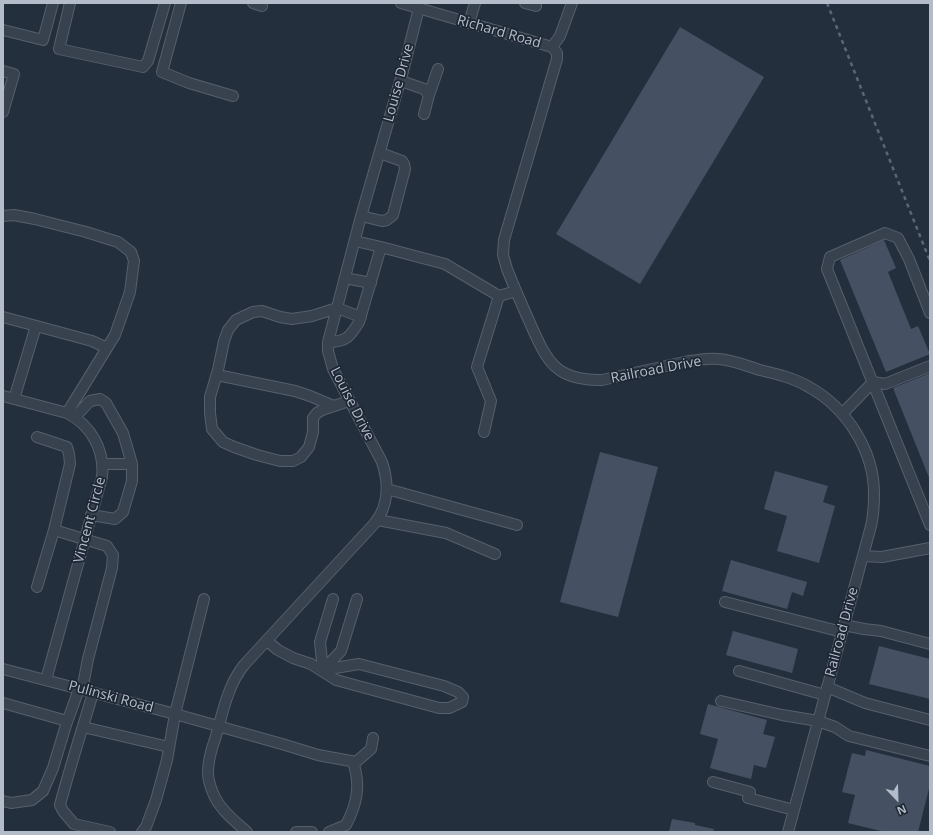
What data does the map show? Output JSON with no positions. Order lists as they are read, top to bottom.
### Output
{
  "streets": {
    "street": [
      "Richard Road",
      "Louise Drive",
      "Railroad Drive",
      "Vincent Circle",
      "Pulinski Road"
    ]
  },
  "crossings": [
    ["Richard Road", "Louise Drive"],
    ["Richard Road", "Railroad Drive"],
    ["Louise Drive", "Pulinski Road"],
    ["Vincent Circle", "Pulinski Road"]
  ],
  "north": "bottom right"
}
